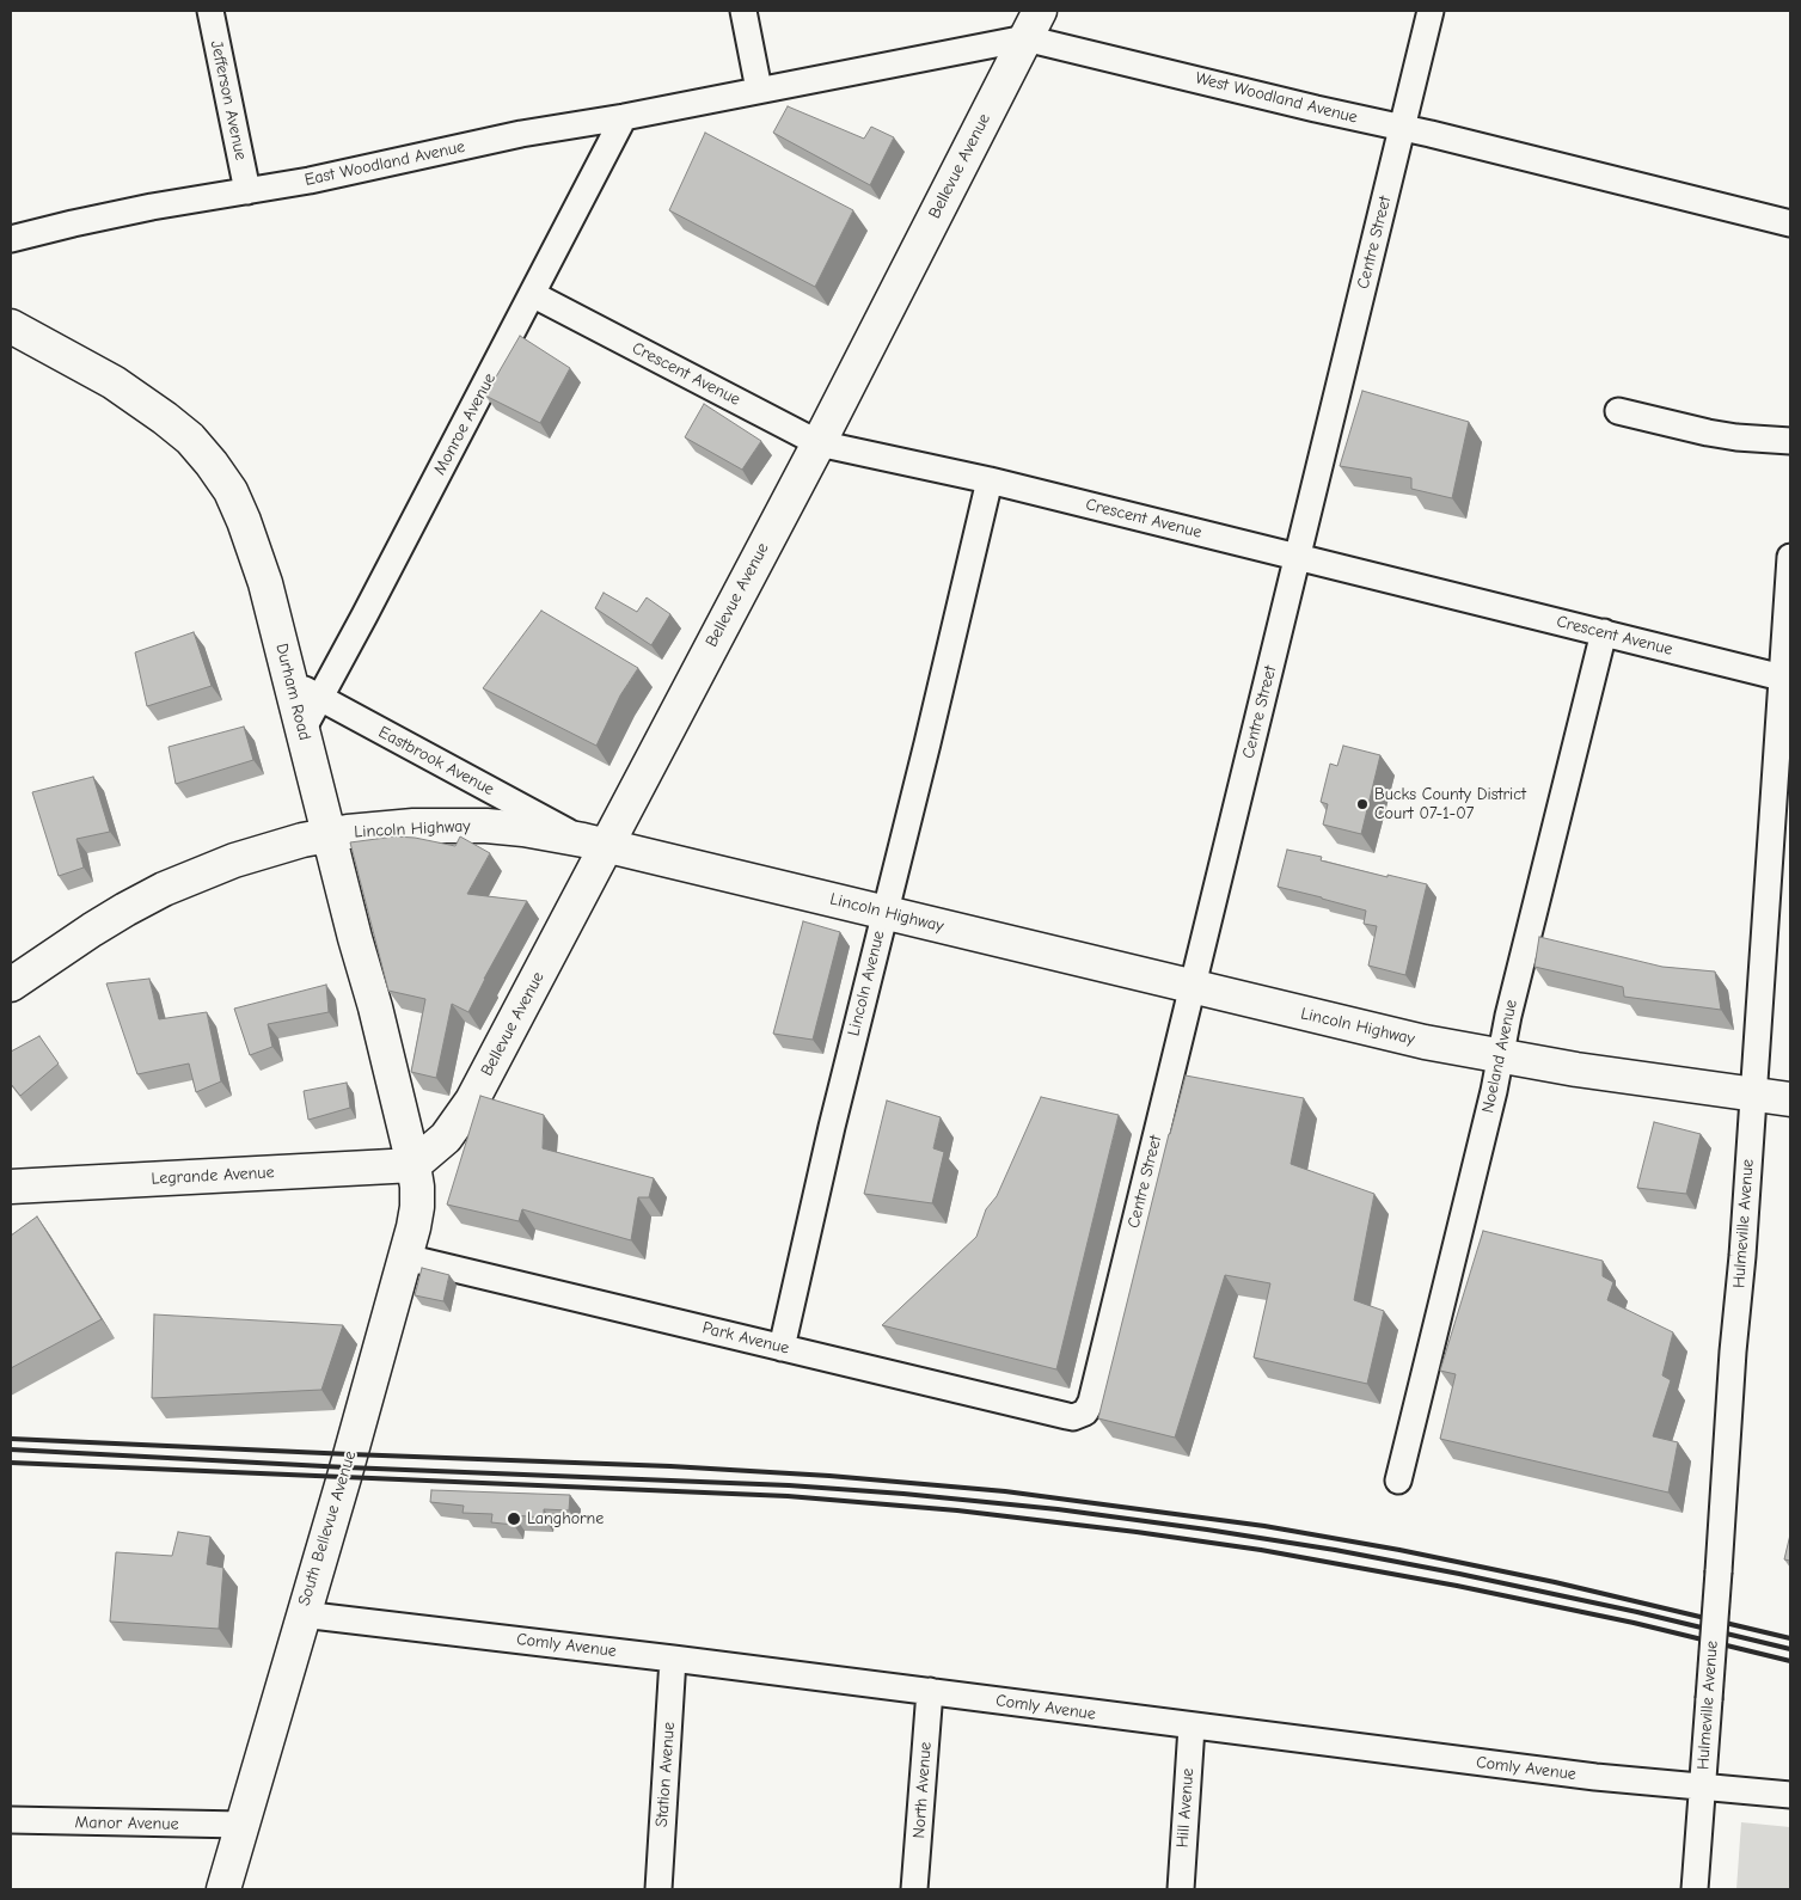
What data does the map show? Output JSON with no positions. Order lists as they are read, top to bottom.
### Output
{
  "streets": {
    "main road": [
      "Bellevue Avenue",
      "Durham Road",
      "Lincoln Highway",
      "Legrande Avenue",
      "South Bellevue Avenue"
    ],
    "street": [
      "West Woodland Avenue",
      "Jefferson Avenue",
      "East Woodland Avenue",
      "Centre Street",
      "Crescent Avenue",
      "Monroe Avenue",
      "Eastbrook Avenue",
      "Lincoln Avenue",
      "Noeland Avenue",
      "Hulmeville Avenue",
      "Park Avenue",
      "Comly Avenue",
      "Station Avenue",
      "North Avenue",
      "Hill Avenue",
      "Manor Avenue"
    ]
  },
  "crossings": [
    ["West Woodland Avenue", "East Woodland Avenue"],
    ["West Woodland Avenue", "Bellevue Avenue"],
    ["West Woodland Avenue", "Centre Street"],
    ["Jefferson Avenue", "East Woodland Avenue"],
    ["East Woodland Avenue", "Monroe Avenue"],
    ["Bellevue Avenue", "Crescent Avenue"],
    ["Bellevue Avenue", "Durham Road"],
    ["Bellevue Avenue", "Eastbrook Avenue"],
    ["Bellevue Avenue", "Lincoln Highway"],
    ["Bellevue Avenue", "Legrande Avenue"],
    ["Bellevue Avenue", "South Bellevue Avenue"],
    ["Centre Street", "Crescent Avenue"],
    ["Centre Street", "Lincoln Highway"],
    ["Centre Street", "Park Avenue"],
    ["Crescent Avenue", "Monroe Avenue"],
    ["Crescent Avenue", "Lincoln Avenue"],
    ["Crescent Avenue", "Noeland Avenue"],
    ["Crescent Avenue", "Hulmeville Avenue"],
    ["Monroe Avenue", "Durham Road"],
    ["Monroe Avenue", "Eastbrook Avenue"],
    ["Durham Road", "Eastbrook Avenue"],
    ["Durham Road", "Lincoln Highway"],
    ["Durham Road", "Legrande Avenue"],
    ["Durham Road", "South Bellevue Avenue"],
    ["Eastbrook Avenue", "Lincoln Highway"],
    ["Lincoln Highway", "Lincoln Avenue"],
    ["Lincoln Highway", "Noeland Avenue"],
    ["Lincoln Highway", "Hulmeville Avenue"],
    ["Lincoln Avenue", "Park Avenue"],
    ["Legrande Avenue", "South Bellevue Avenue"],
    ["Hulmeville Avenue", "Comly Avenue"],
    ["Park Avenue", "South Bellevue Avenue"],
    ["South Bellevue Avenue", "Comly Avenue"],
    ["South Bellevue Avenue", "Manor Avenue"],
    ["Comly Avenue", "Station Avenue"],
    ["Comly Avenue", "North Avenue"],
    ["Comly Avenue", "Hill Avenue"]
  ],
  "places": ["Bucks County District Court 07-1-07", "Langhorne"]
}
